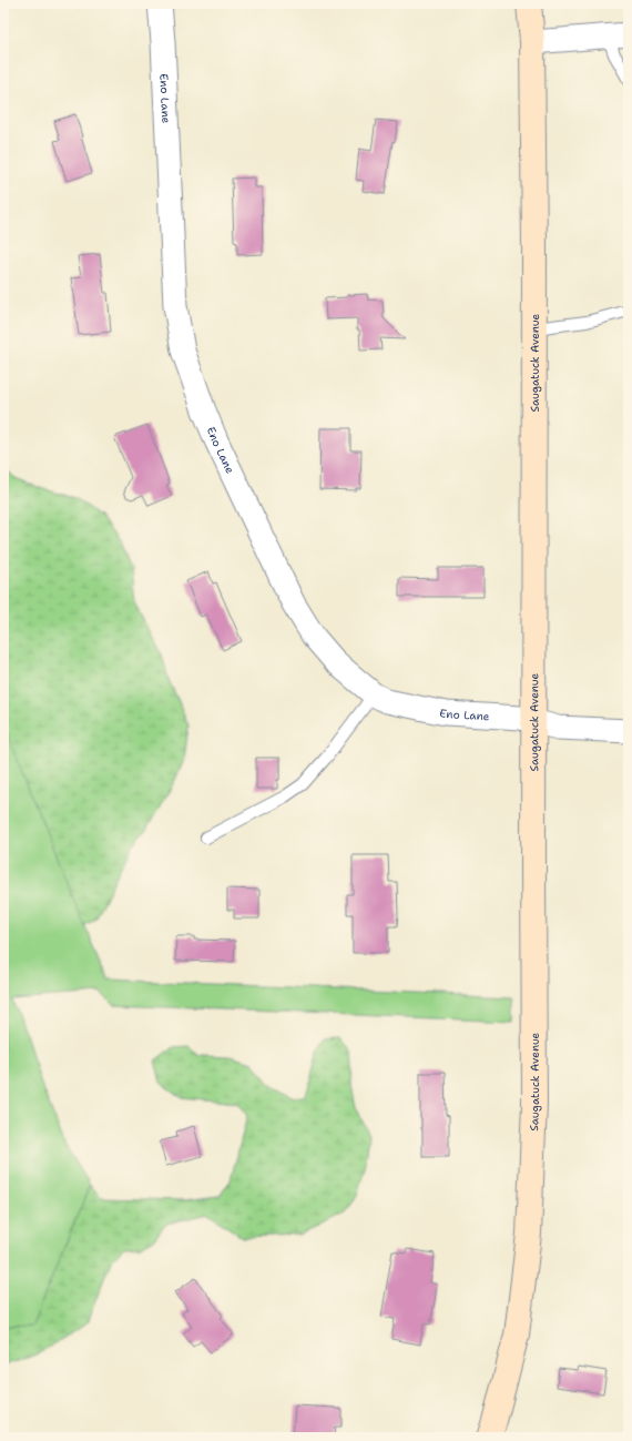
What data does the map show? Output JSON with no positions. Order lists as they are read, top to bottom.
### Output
{
  "streets": {
    "main road": ["Saugatuck Avenue"],
    "street": ["Eno Lane"]
  },
  "crossings": [
    ["Eno Lane", "Saugatuck Avenue"]
  ]
}
